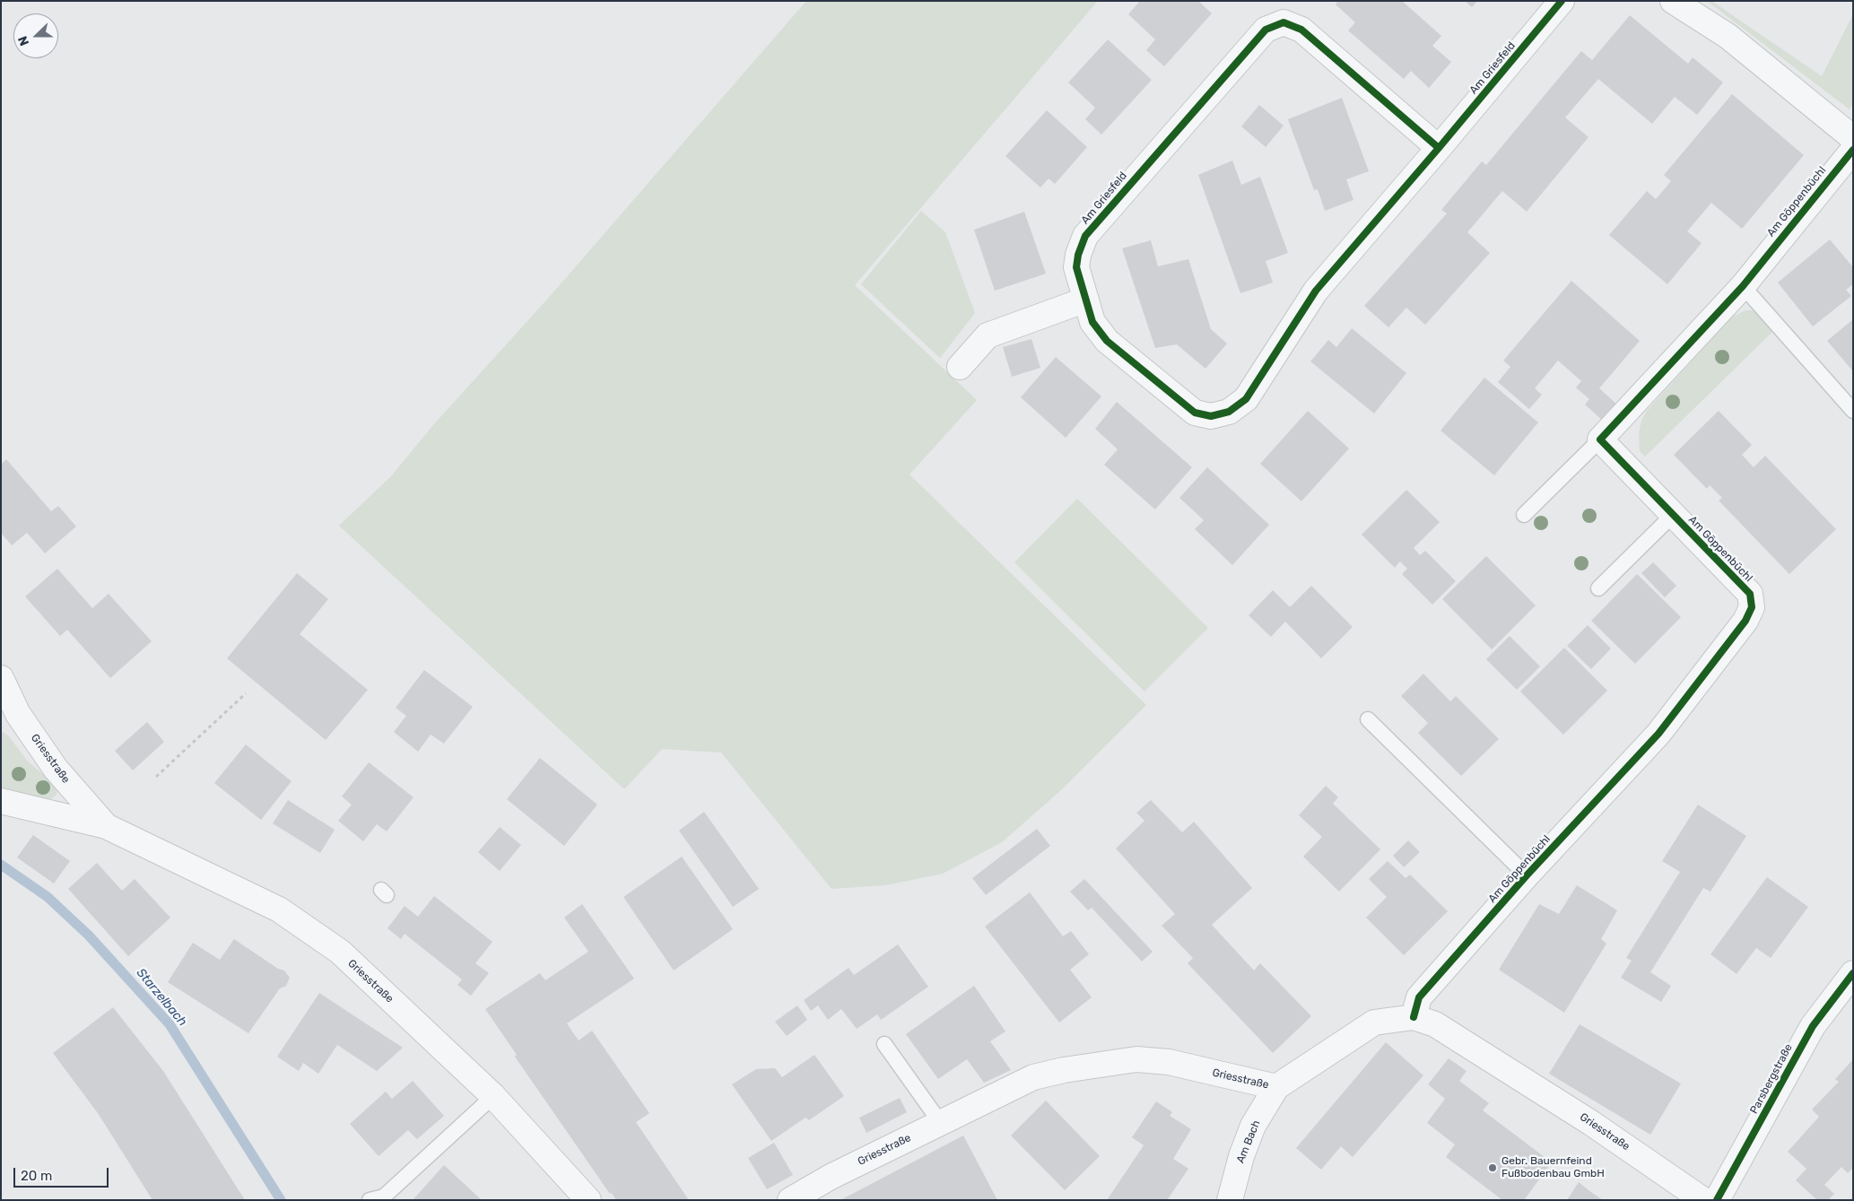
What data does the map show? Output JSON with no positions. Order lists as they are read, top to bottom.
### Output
{
  "streets": {
    "street": [
      "Am Griesfeld",
      "Am Göppenbüchl",
      "Griesstraße",
      "Parsbergstraße",
      "Am Bach"
    ]
  },
  "crossings": [
    ["Am Göppenbüchl", "Griesstraße"],
    ["Griesstraße", "Am Bach"]
  ],
  "water": ["Starzelbach"],
  "places": ["Gebr. Bauernfeind Fußbodenbau GmbH"],
  "scale_bar": "20 m",
  "north": "left"
}
